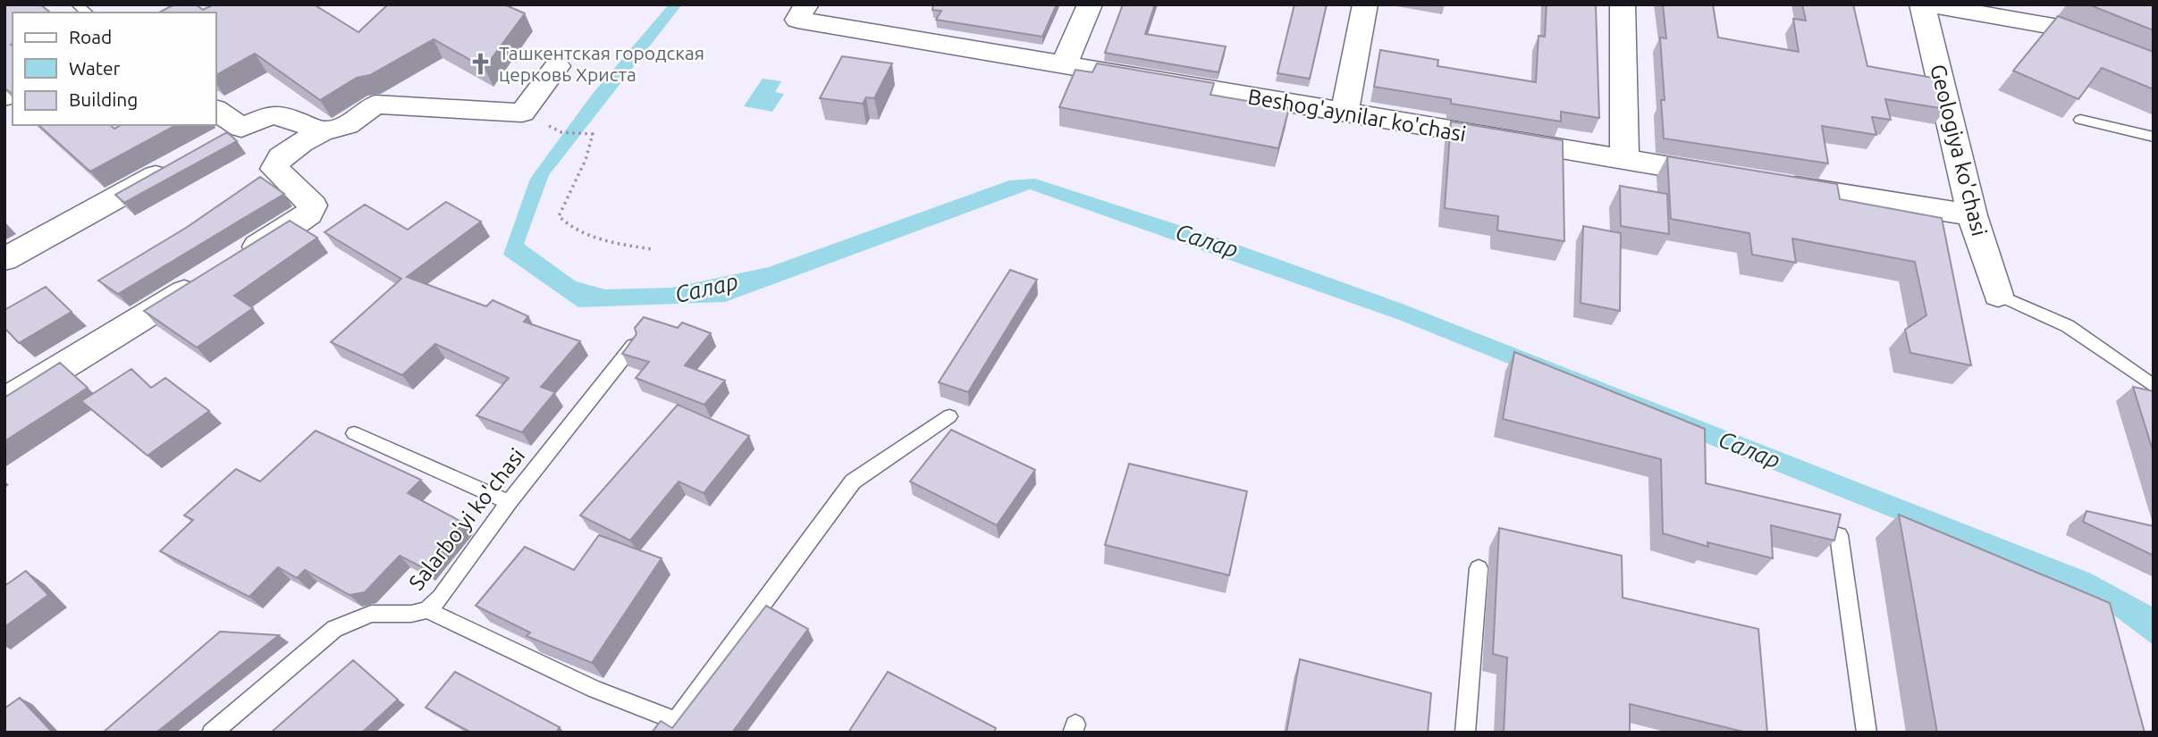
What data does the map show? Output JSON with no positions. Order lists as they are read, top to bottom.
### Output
{
  "streets": {
    "street": ["Beshog'aynilar ko'chasi", "Geologiya ko'chasi"],
    "lane": ["Salarbo'yi ko'chasi"]
  },
  "water": ["Салар"],
  "places": {
    "church": ["Ташкентская городская церковь Христа"]
  },
  "legend": ["Road", "Water", "Building"]
}
